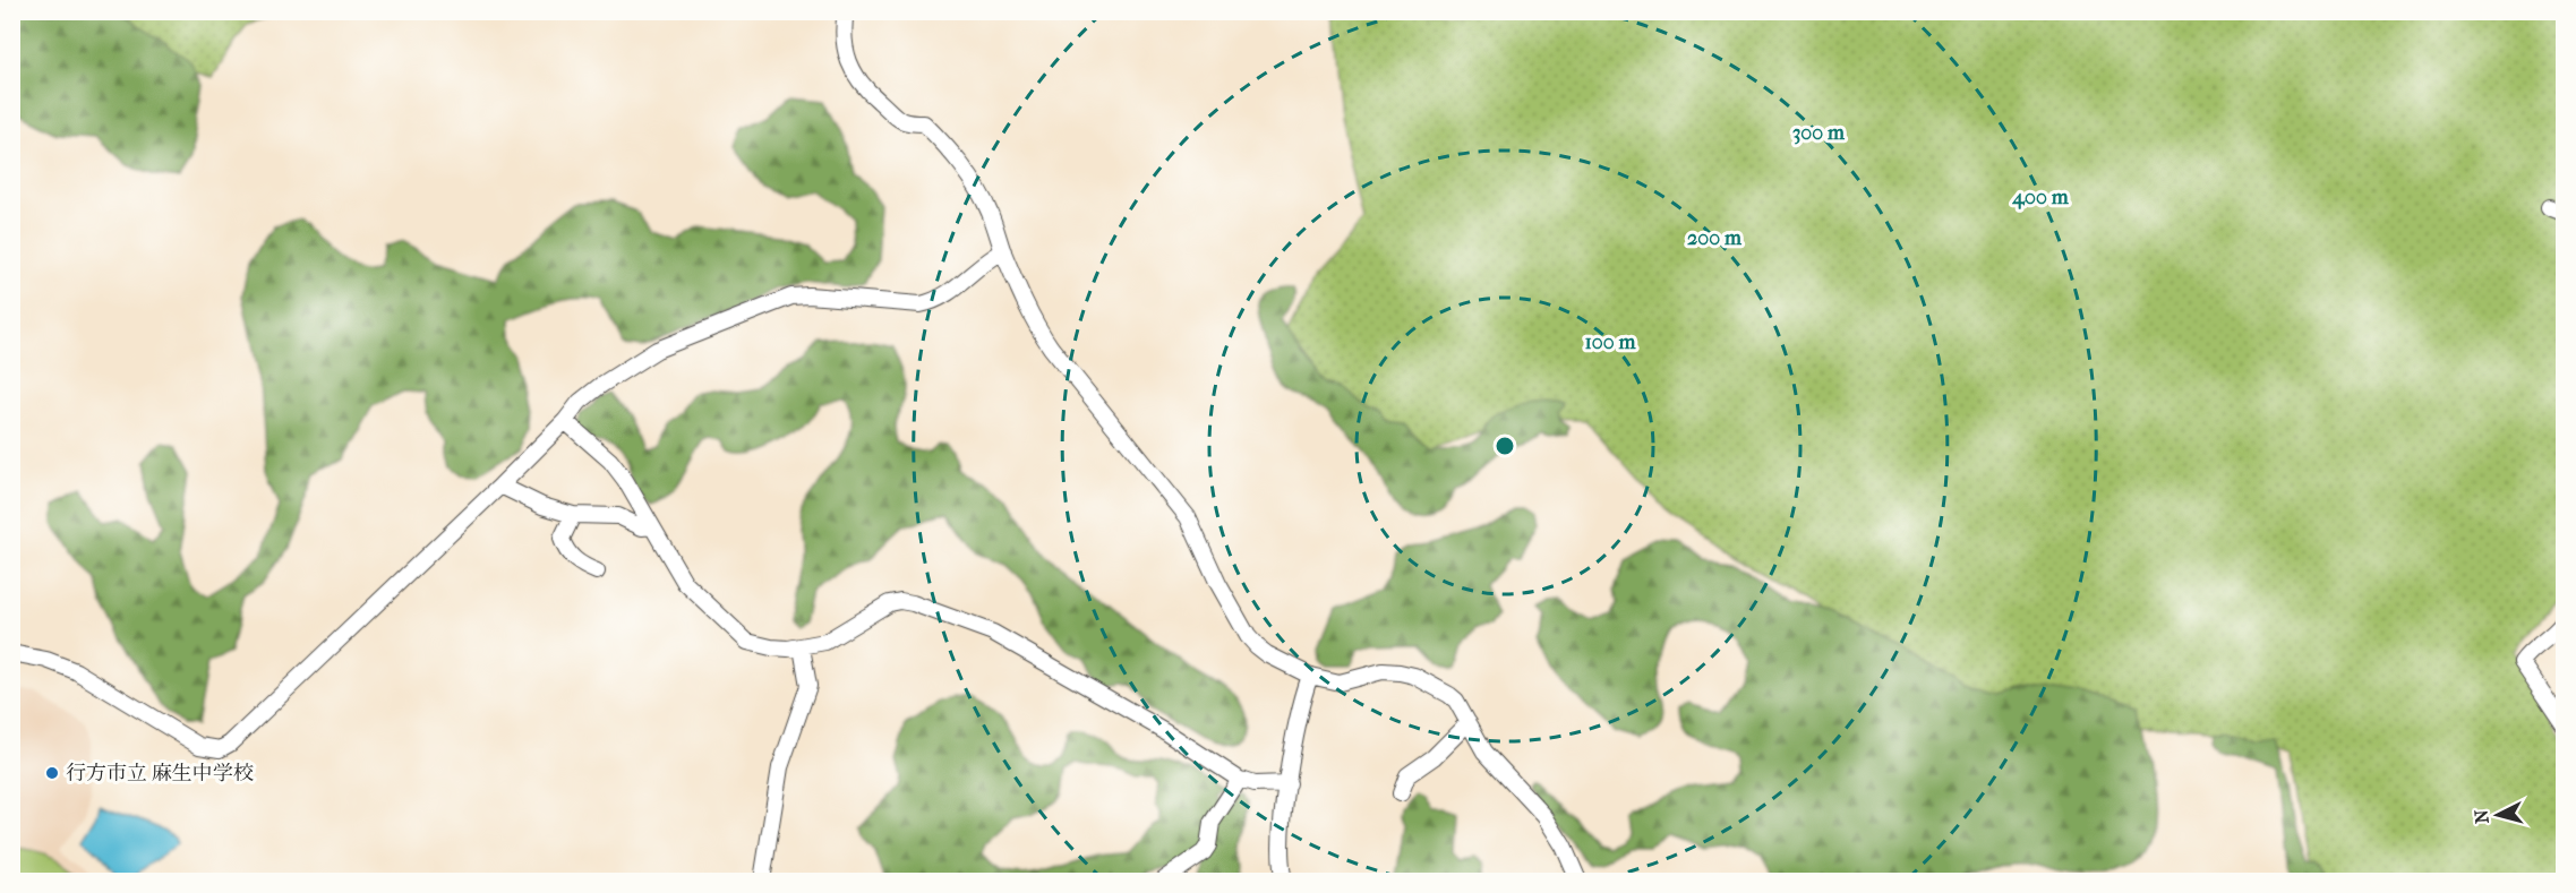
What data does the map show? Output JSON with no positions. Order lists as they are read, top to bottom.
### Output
{
  "places": ["行方市立 麻生中学校"],
  "north": "left",
  "rings": [
    "300 m",
    "400 m",
    "200 m",
    "100 m"
  ]
}
